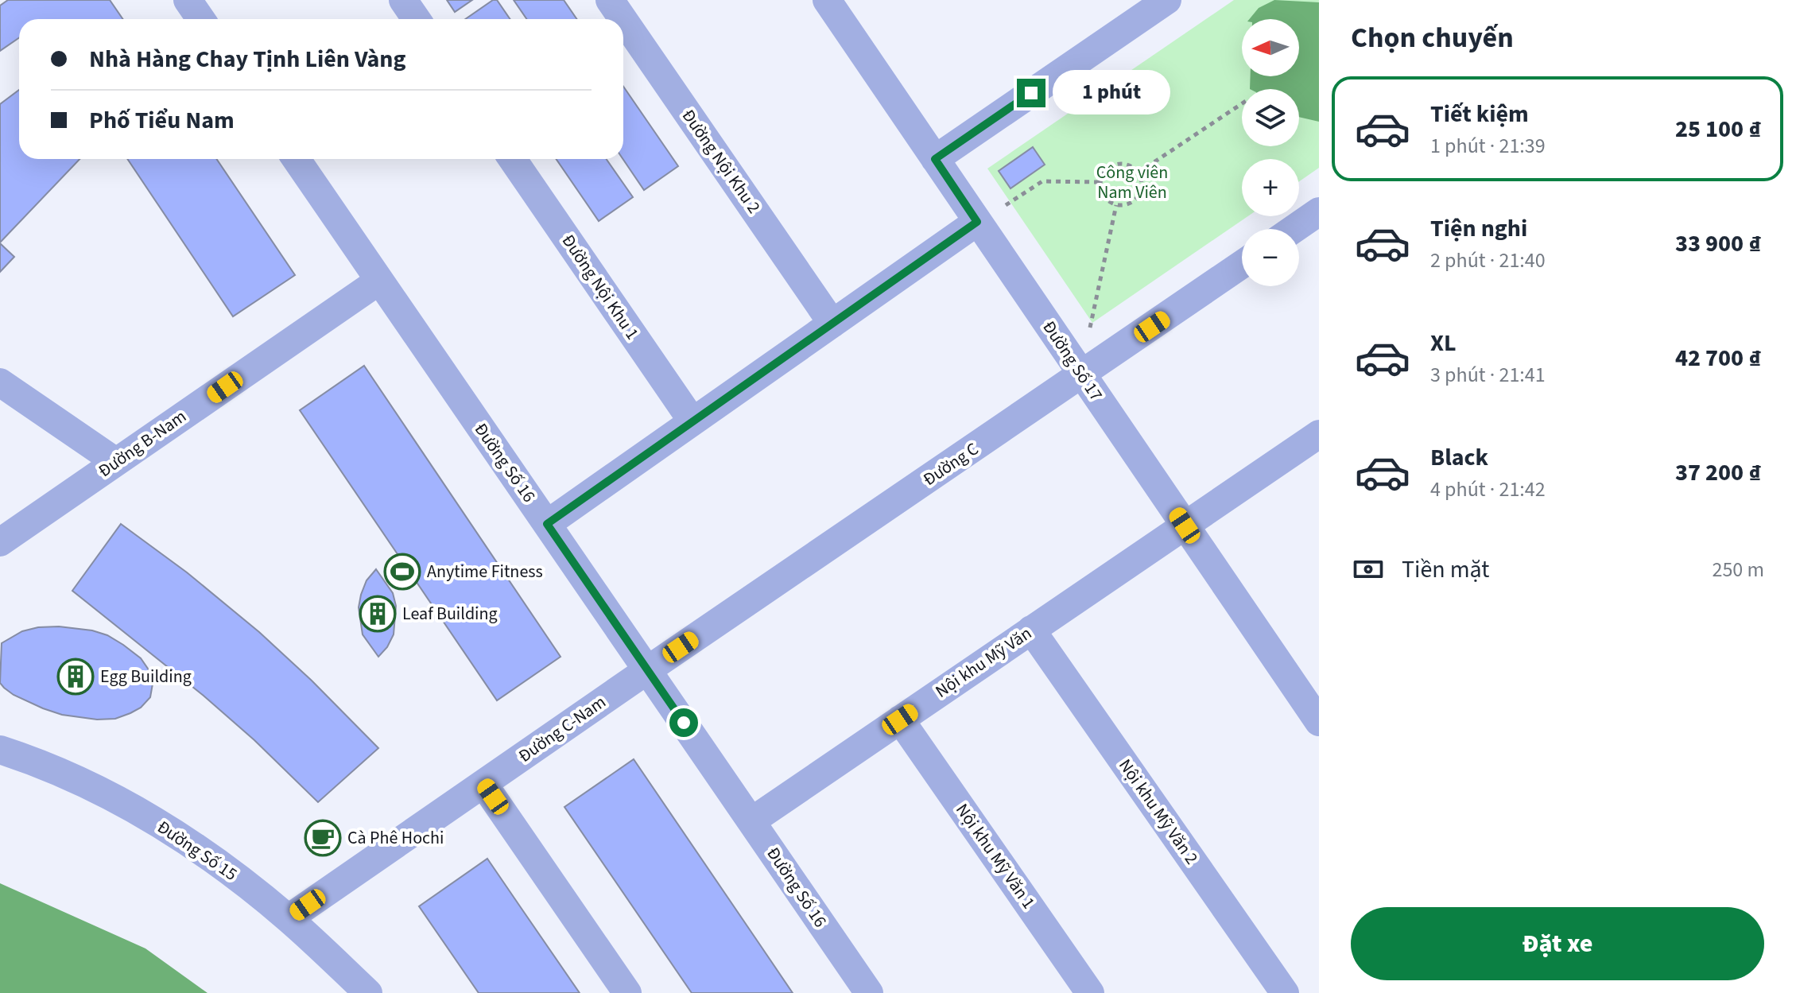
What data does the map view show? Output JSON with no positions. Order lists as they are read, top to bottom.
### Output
{
  "streets": {
    "street": [
      "Đường Nội Khu 2",
      "Đường Nội Khu 1",
      "Đường Số 17",
      "Đường B-Nam",
      "Đường Số 16",
      "Đường C",
      "Nội khu Mỹ Văn",
      "Đường C-Nam",
      "Nội khu Mỹ Văn 2",
      "Đường Số 15",
      "Nội khu Mỹ Văn 1"
    ]
  },
  "crossings": [
    ["Đường Số 17", "Đường C"],
    ["Đường Số 17", "Nội khu Mỹ Văn"],
    ["Đường B-Nam", "Đường Số 16"],
    ["Đường Số 16", "Đường C"],
    ["Đường Số 16", "Nội khu Mỹ Văn"],
    ["Đường Số 16", "Đường C-Nam"],
    ["Đường C", "Đường C-Nam"],
    ["Nội khu Mỹ Văn", "Nội khu Mỹ Văn 2"],
    ["Nội khu Mỹ Văn", "Nội khu Mỹ Văn 1"],
    ["Đường C-Nam", "Đường Số 15"]
  ],
  "parks": ["Công viên Nam Viên"],
  "places": {
    "sports": ["Anytime Fitness"],
    "building": ["Leaf Building", "Egg Building"],
    "cafe": ["Cà Phê Hochi"]
  },
  "north": "left",
  "page": {
    "heading": "Chọn chuyến",
    "map_buttons": ["+", "−"],
    "banner": ["Nhà Hàng Chay Tịnh Liên Vàng", "Phố Tiểu Nam"],
    "bubble": "1 phút",
    "list": [
      {
        "name": "Tiết kiệm",
        "note": "1 phút · 21:39",
        "value": "25 100 ₫"
      },
      {
        "name": "Tiện nghi",
        "note": "2 phút · 21:40",
        "value": "33 900 ₫"
      },
      {
        "name": "XL",
        "note": "3 phút · 21:41",
        "value": "42 700 ₫"
      },
      {
        "name": "Black",
        "note": "4 phút · 21:42",
        "value": "37 200 ₫"
      }
    ],
    "pay": ["Tiền mặt", "250 m"],
    "buttons": "Đặt xe"
  }
}
